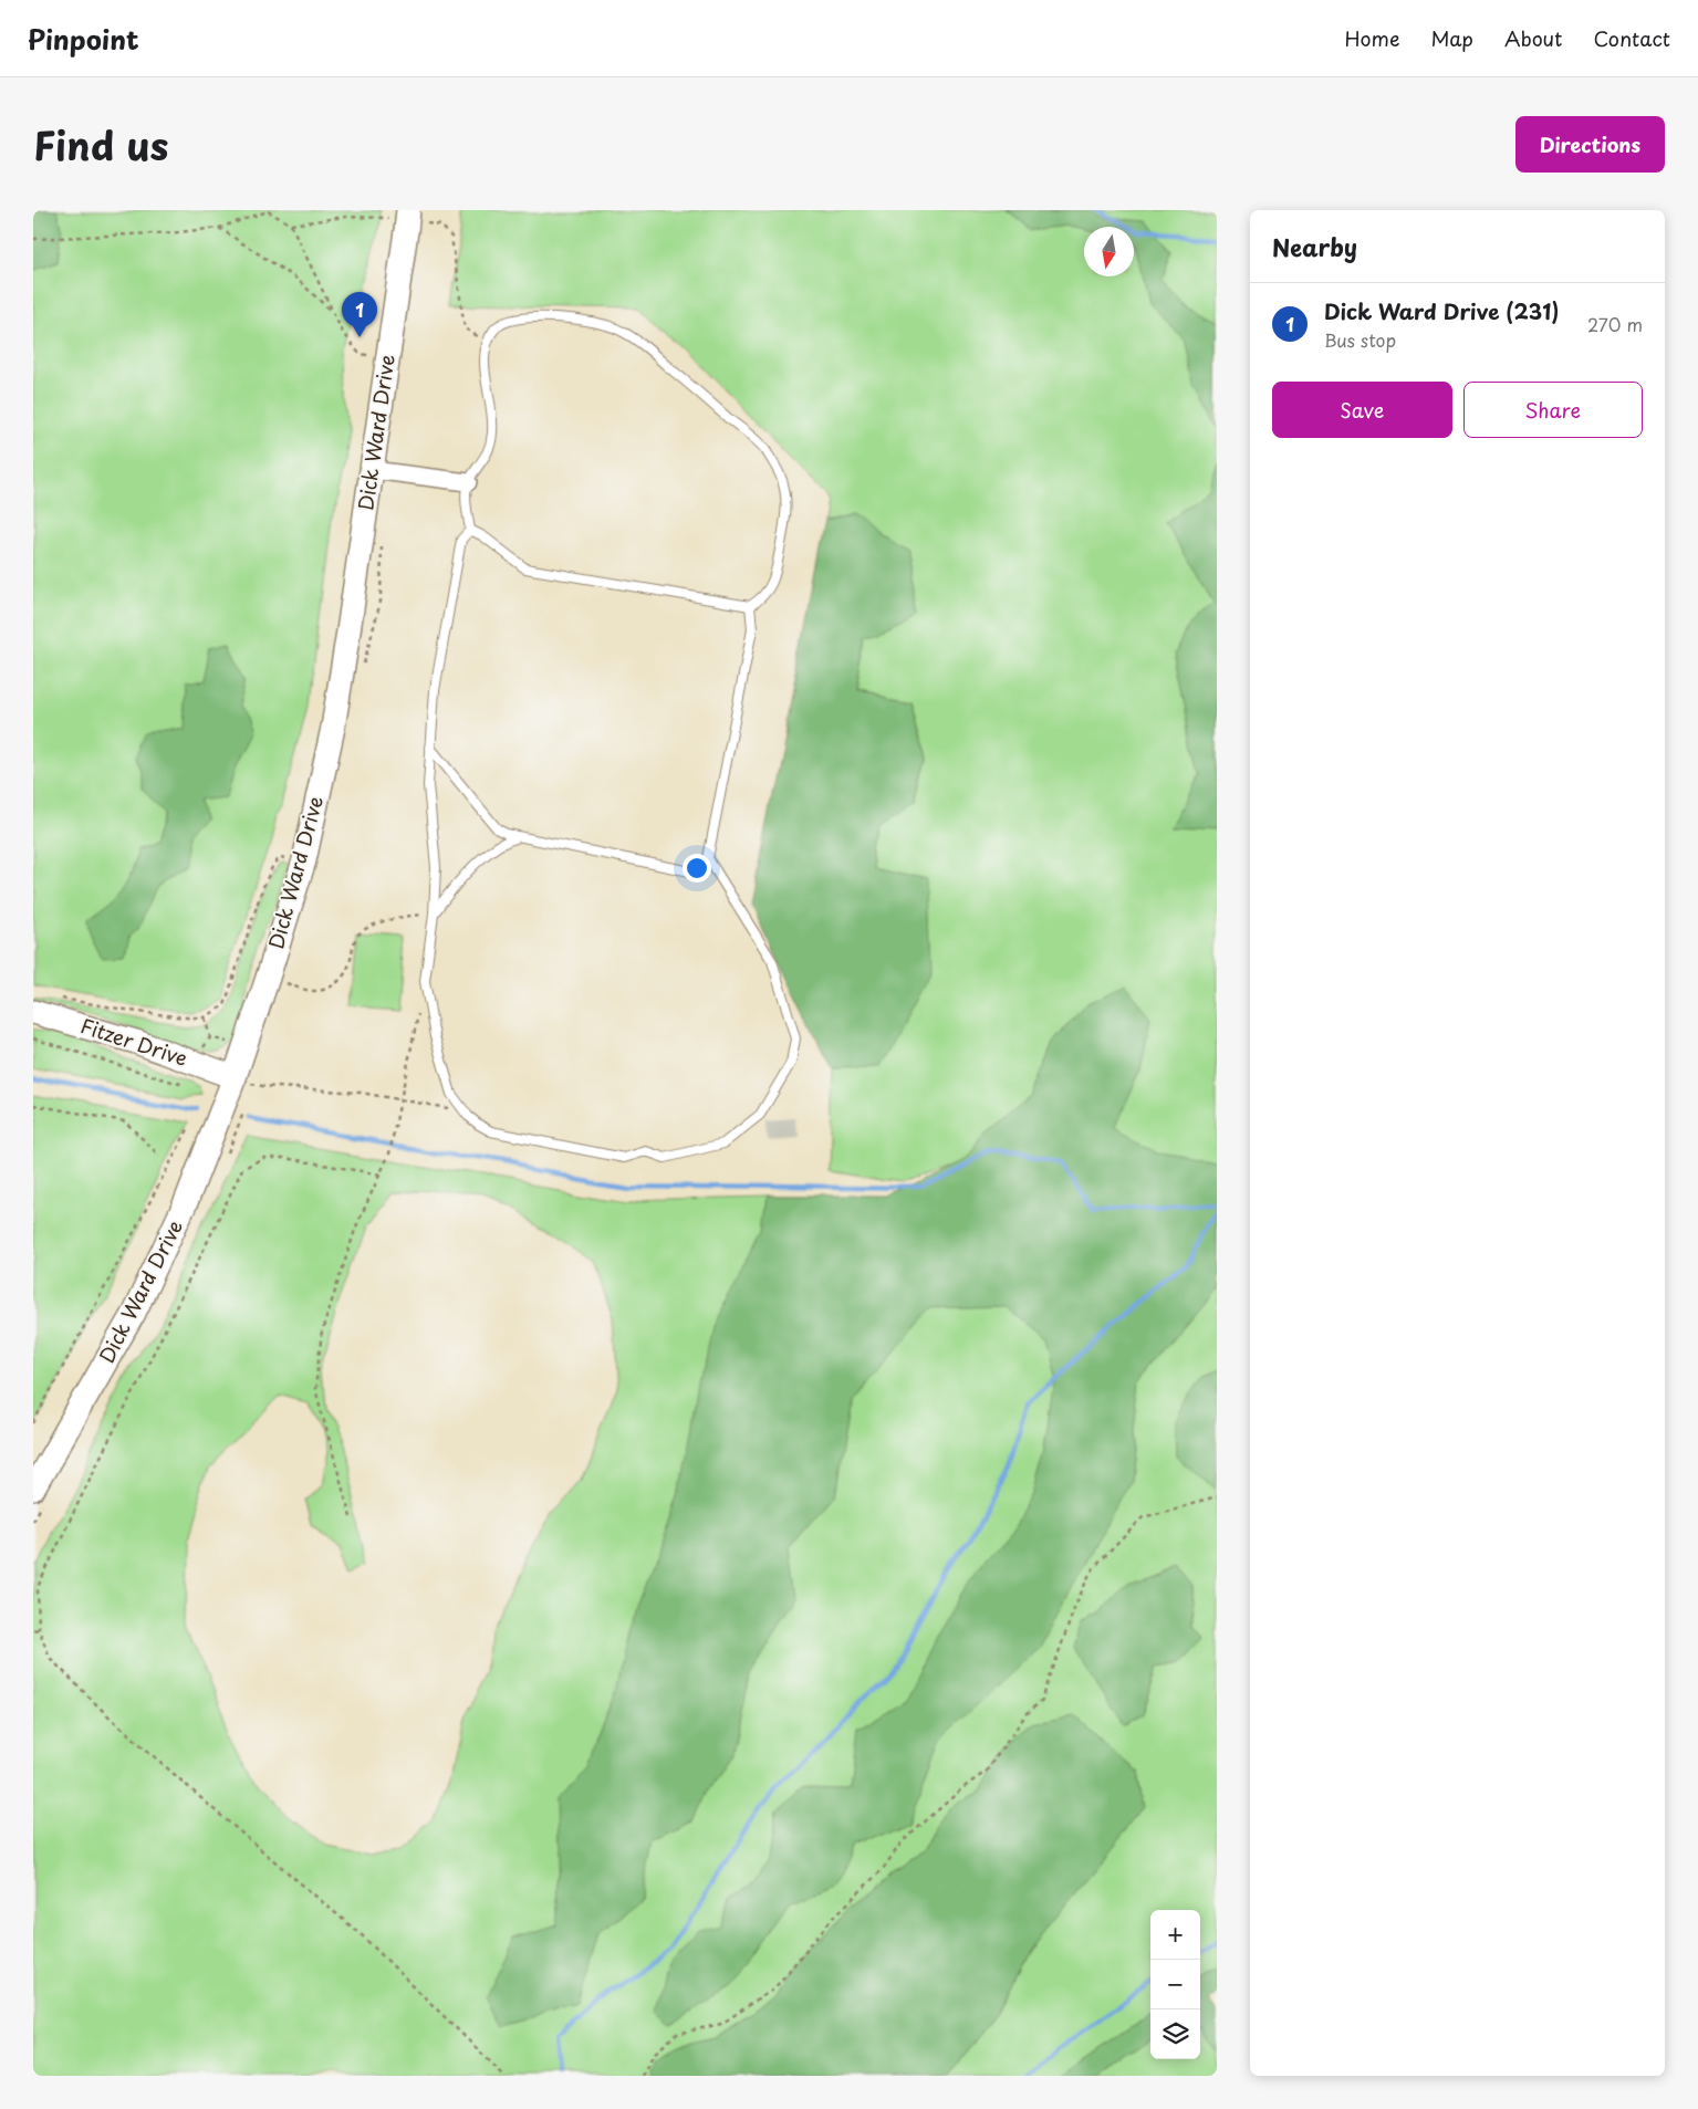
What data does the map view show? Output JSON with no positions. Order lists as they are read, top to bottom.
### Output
{
  "streets": {
    "street": ["Dick Ward Drive", "Fitzer Drive"]
  },
  "crossings": [
    ["Dick Ward Drive", "Fitzer Drive"]
  ],
  "north": "bottom",
  "page": {
    "header": "Pinpoint",
    "nav": [
      "Home",
      "Map",
      "About",
      "Contact"
    ],
    "title": "Find us",
    "buttons": [
      "Directions",
      ["Save", "Share"]
    ],
    "heading": "Nearby",
    "list": [
      {
        "mark": "1",
        "name": "Dick Ward Drive (231)",
        "note": "Bus stop",
        "value": "270 m"
      }
    ],
    "pins": "1",
    "map_buttons": ["+", "−"]
  }
}
